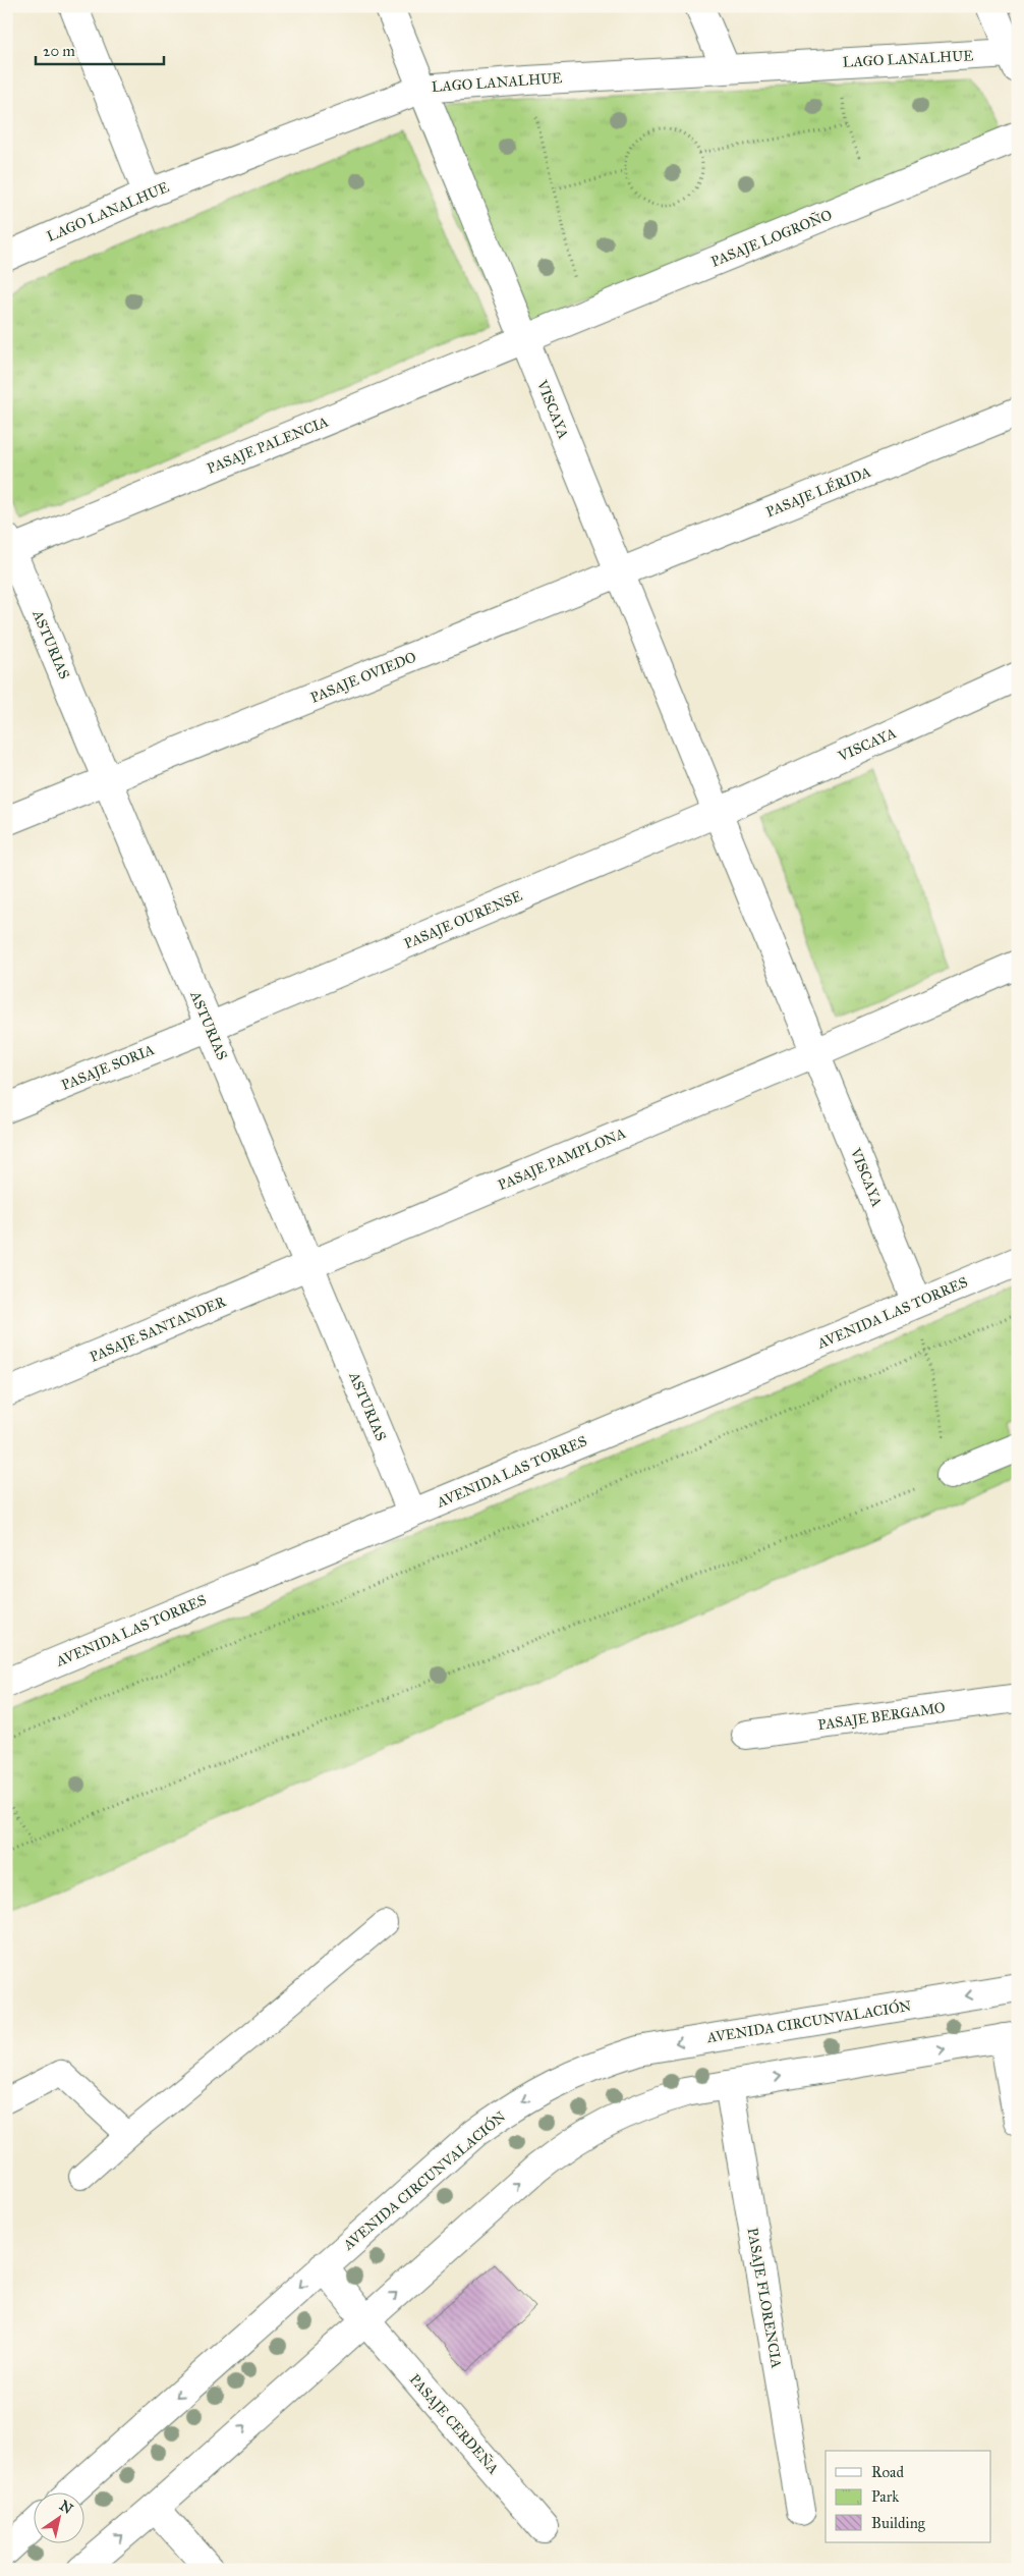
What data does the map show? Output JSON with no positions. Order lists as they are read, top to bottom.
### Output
{
  "streets": {
    "street": [
      "LAGO LANALHUE",
      "PASAJE LOGROÑO",
      "VISCAYA",
      "PASAJE PALENCIA",
      "PASAJE LÉRIDA",
      "ASTURIAS",
      "PASAJE OVIEDO",
      "PASAJE OURENSE",
      "PASAJE SORIA",
      "PASAJE PAMPLONA",
      "AVENIDA LAS TORRES",
      "PASAJE SANTANDER",
      "PASAJE BERGAMO",
      "AVENIDA CIRCUNVALACIÓN",
      "PASAJE FLORENCIA",
      "PASAJE CERDEÑA"
    ]
  },
  "crossings": [
    ["LAGO LANALHUE", "VISCAYA"],
    ["PASAJE LOGROÑO", "VISCAYA"],
    ["PASAJE LOGROÑO", "PASAJE PALENCIA"],
    ["VISCAYA", "PASAJE PALENCIA"],
    ["VISCAYA", "PASAJE LÉRIDA"],
    ["VISCAYA", "PASAJE OVIEDO"],
    ["VISCAYA", "PASAJE OURENSE"],
    ["VISCAYA", "PASAJE PAMPLONA"],
    ["VISCAYA", "AVENIDA LAS TORRES"],
    ["PASAJE PALENCIA", "ASTURIAS"],
    ["PASAJE LÉRIDA", "PASAJE OVIEDO"],
    ["ASTURIAS", "PASAJE OVIEDO"],
    ["ASTURIAS", "PASAJE OURENSE"],
    ["ASTURIAS", "PASAJE SORIA"],
    ["ASTURIAS", "PASAJE PAMPLONA"],
    ["ASTURIAS", "AVENIDA LAS TORRES"],
    ["ASTURIAS", "PASAJE SANTANDER"],
    ["PASAJE OURENSE", "PASAJE SORIA"],
    ["PASAJE PAMPLONA", "PASAJE SANTANDER"],
    ["AVENIDA CIRCUNVALACIÓN", "PASAJE CERDEÑA"]
  ],
  "legend": ["Road", "Park", "Building"],
  "scale_bar": "20 m",
  "north": "top right"
}
